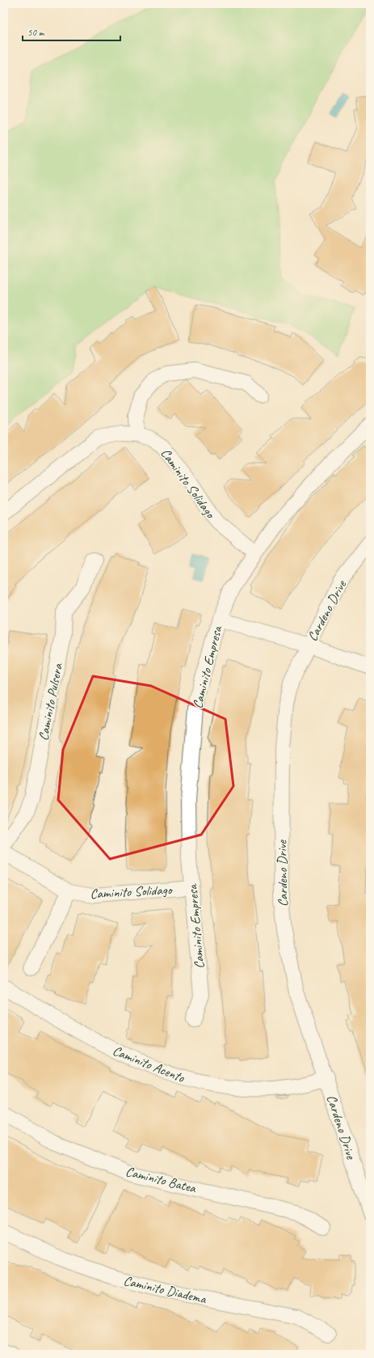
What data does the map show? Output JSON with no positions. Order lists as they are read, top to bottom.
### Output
{
  "streets": {
    "street": [
      "Caminito Solidago",
      "Cardeno Drive",
      "Caminito Empresa",
      "Caminito Pulsera",
      "Caminito Acento",
      "Caminito Batea",
      "Caminito Diadema"
    ]
  },
  "crossings": [
    ["Caminito Solidago", "Caminito Empresa"],
    ["Cardeno Drive", "Caminito Acento"]
  ],
  "scale_bar": "50 m"
}
